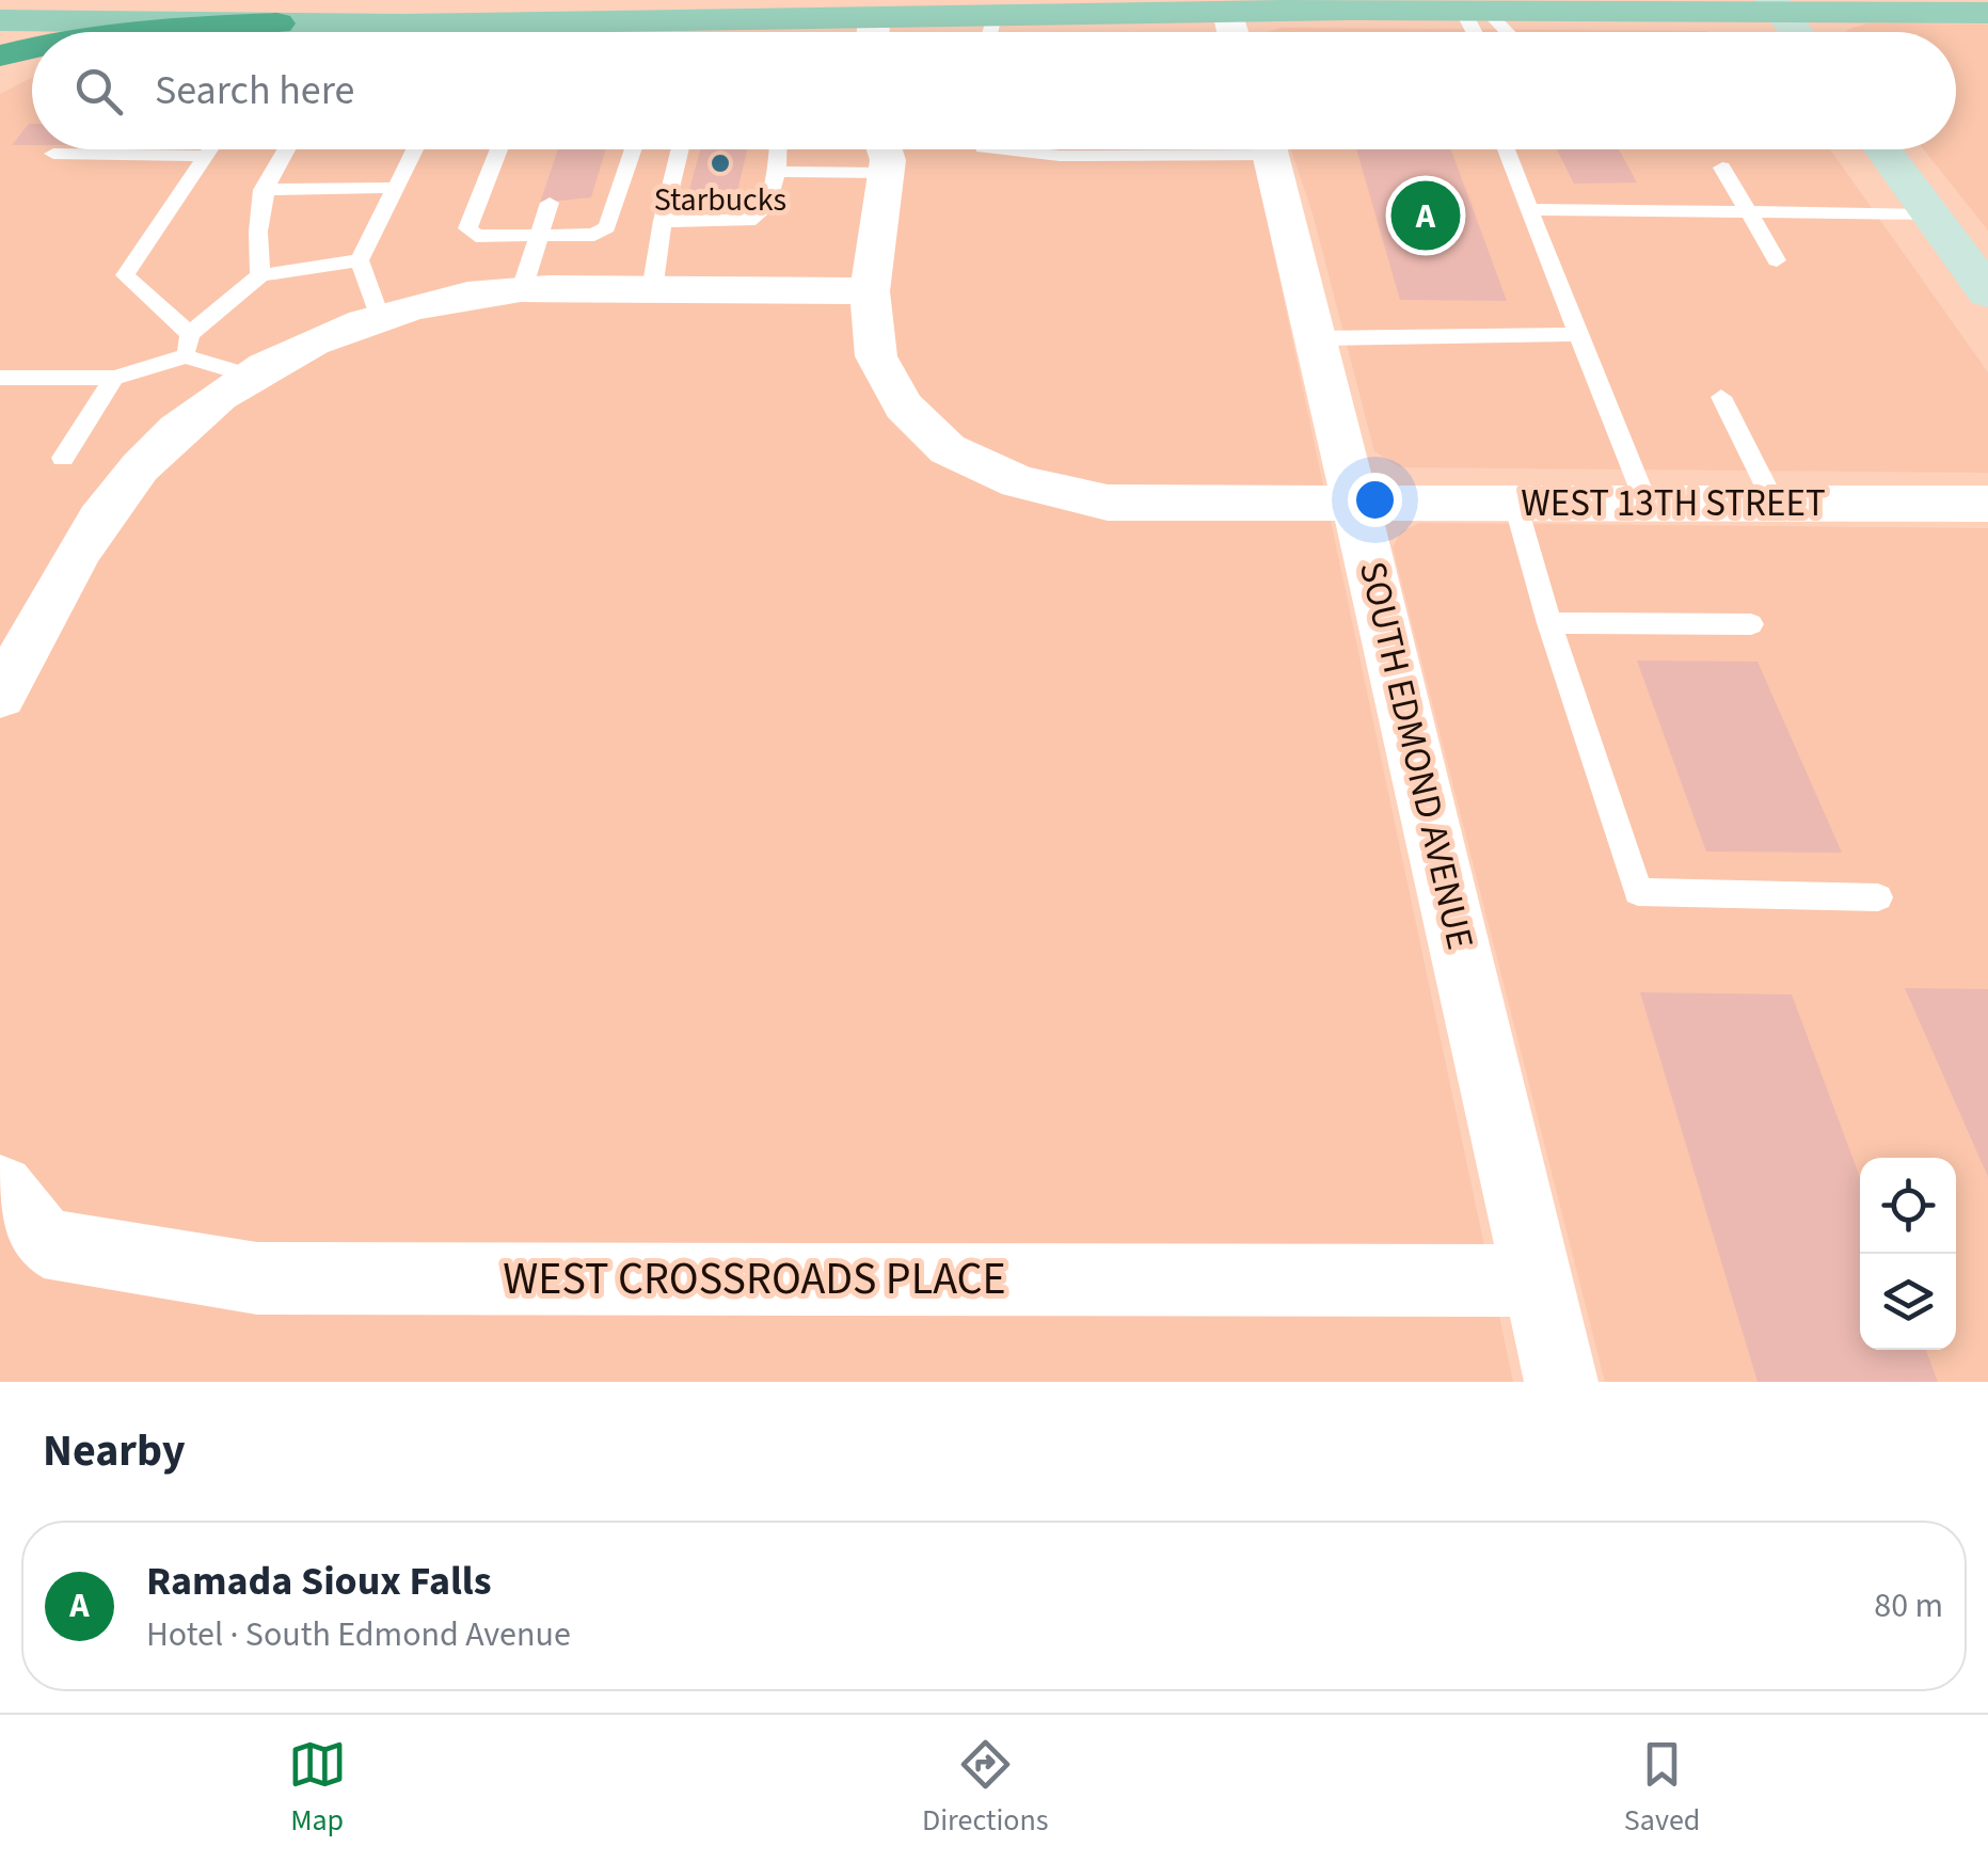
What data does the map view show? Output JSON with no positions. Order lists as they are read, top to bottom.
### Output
{
  "streets": {
    "street": ["WEST 13TH STREET", "SOUTH EDMOND AVENUE", "WEST CROSSROADS PLACE"]
  },
  "crossings": [
    ["WEST 13TH STREET", "SOUTH EDMOND AVENUE"],
    ["SOUTH EDMOND AVENUE", "WEST CROSSROADS PLACE"]
  ],
  "places": ["Starbucks"],
  "page": {
    "search": "Search here",
    "pins": "A",
    "heading": "Nearby",
    "list": [
      {
        "mark": "A",
        "name": "Ramada Sioux Falls",
        "note": "Hotel · South Edmond Avenue",
        "value": "80 m"
      }
    ],
    "nav": ["Map", "Directions", "Saved"]
  }
}
